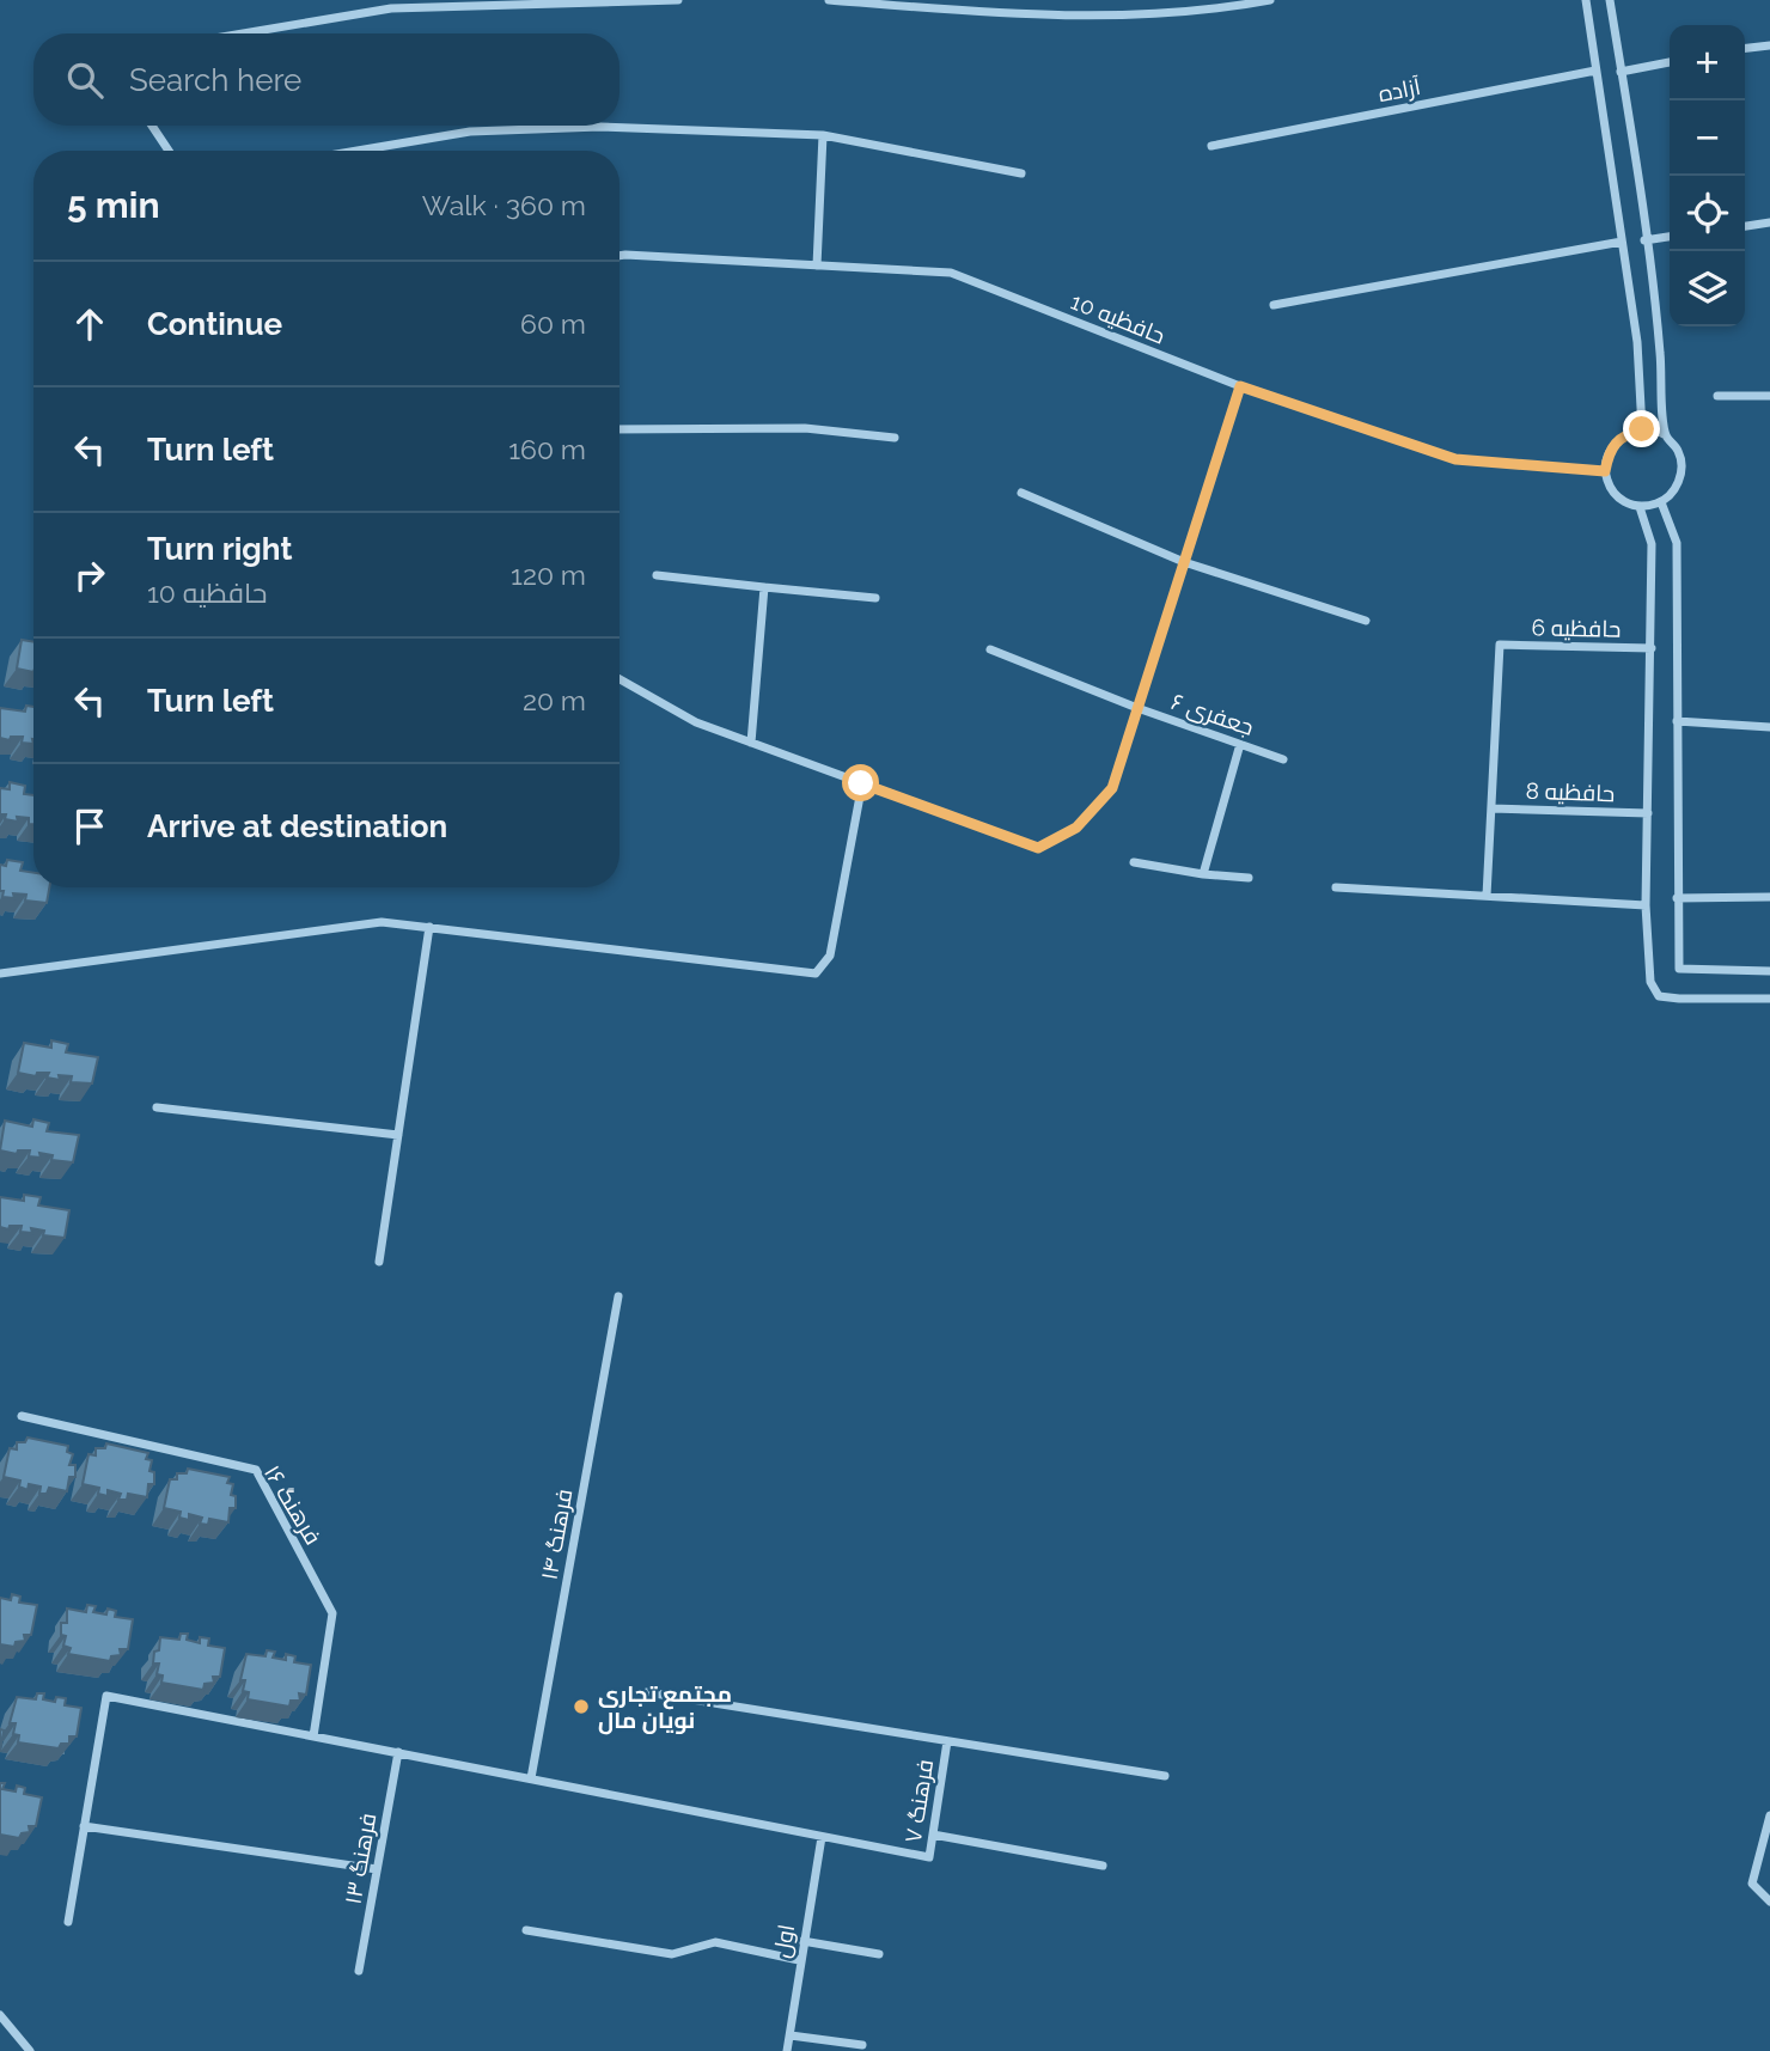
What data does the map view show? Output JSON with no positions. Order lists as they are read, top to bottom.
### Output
{
  "streets": {
    "street": [
      "آزاده",
      "حافظیه 10",
      "حافظیه 6",
      "جعفری ۶",
      "حافظیه 8",
      "فرهنگ ۱۶",
      "فرهنگ ۱۴",
      "فرهنگ ۷",
      "فرهنگ ۱۳",
      "اول"
    ]
  },
  "crossings": [
    ["حافظیه 6", "حافظیه 8"],
    ["فرهنگ ۷", "اول"]
  ],
  "places": ["مجتمع تجاری نویان مال"],
  "page": {
    "map_buttons": ["+", "−"],
    "search": "Search here",
    "heading": ["5 min", "Walk · 360 m"],
    "list": [
      ["Continue", "60 m"],
      ["Turn left", "160 m"],
      ["Turn right", "حافظیه 10", "120 m"],
      ["Turn left", "20 m"],
      "Arrive at destination"
    ]
  }
}
